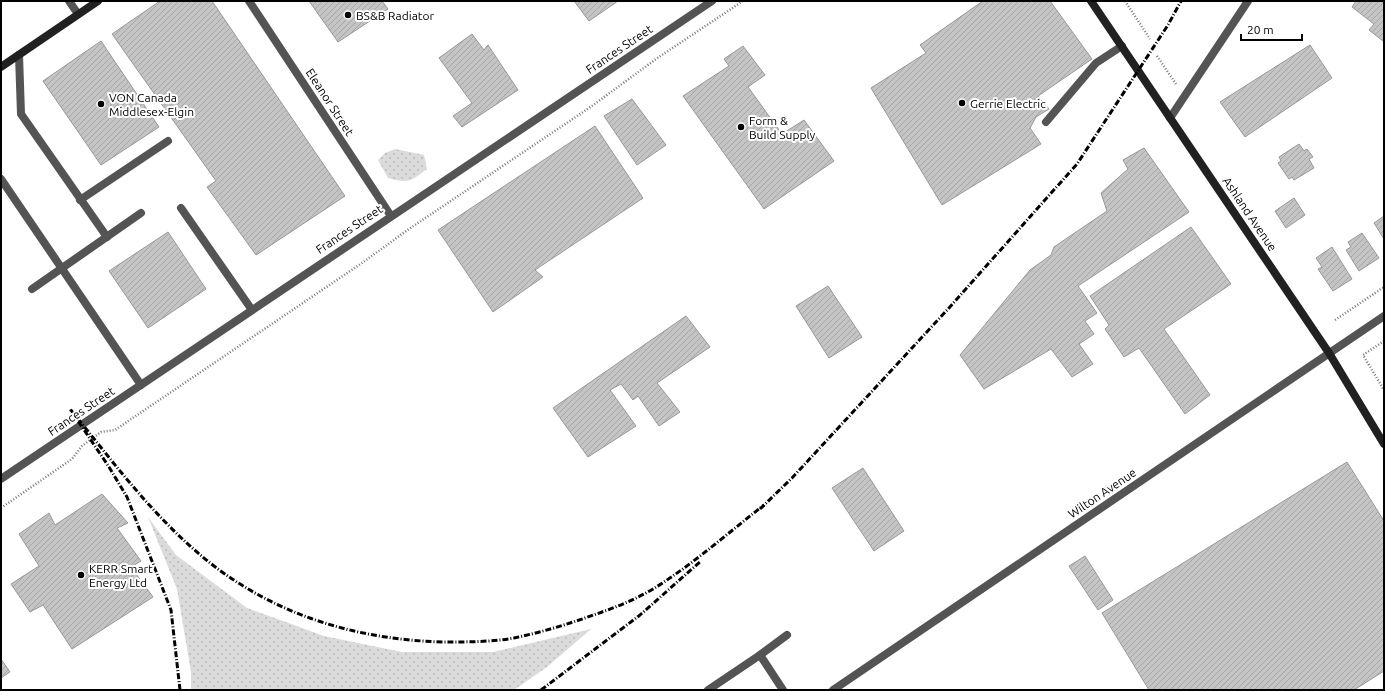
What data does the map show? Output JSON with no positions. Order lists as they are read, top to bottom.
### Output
{
  "streets": {
    "street": [
      "Frances Street",
      "Eleanor Street",
      "Ashland Avenue",
      "Wilton Avenue"
    ]
  },
  "crossings": [
    ["Frances Street", "Eleanor Street"],
    ["Ashland Avenue", "Wilton Avenue"]
  ],
  "places": [
    "BS&B Radiator",
    "Gerrie Electric",
    "VON Canada Middlesex-Elgin",
    "Form & Build Supply",
    "KERR Smart Energy Ltd"
  ],
  "scale_bar": "20 m"
}
